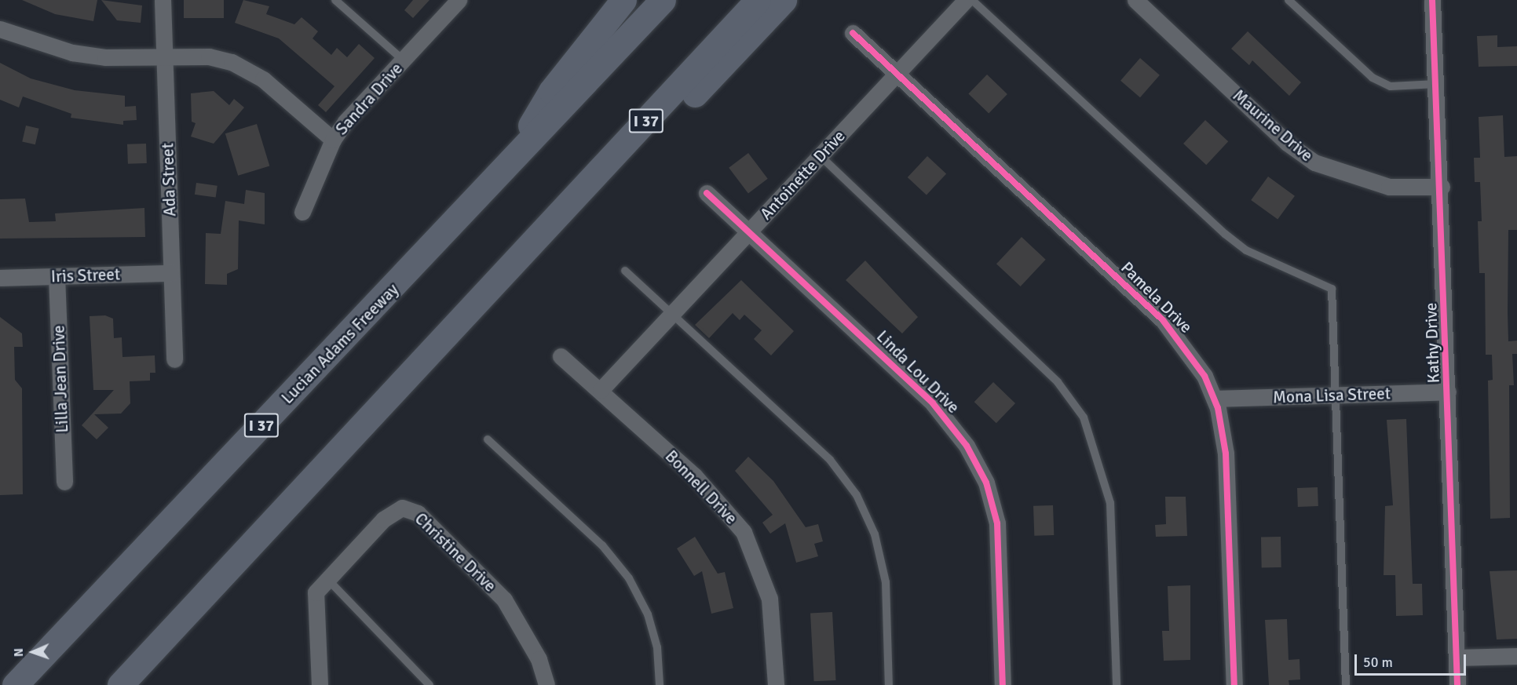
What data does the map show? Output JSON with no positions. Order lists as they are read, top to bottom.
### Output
{
  "streets": {
    "highway": ["I 37", "Lucian Adams Freeway"],
    "street": [
      "Sandra Drive",
      "Maurine Drive",
      "Antoinette Drive",
      "Ada Street",
      "Iris Street",
      "Pamela Drive",
      "Kathy Drive",
      "Linda Lou Drive",
      "Lilla Jean Drive",
      "Mona Lisa Street",
      "Bonnell Drive",
      "Christine Drive"
    ]
  },
  "crossings": [
    ["Maurine Drive", "Kathy Drive"],
    ["Antoinette Drive", "Pamela Drive"],
    ["Antoinette Drive", "Linda Lou Drive"],
    ["Antoinette Drive", "Bonnell Drive"],
    ["Ada Street", "Iris Street"],
    ["Iris Street", "Lilla Jean Drive"],
    ["Pamela Drive", "Mona Lisa Street"],
    ["Kathy Drive", "Mona Lisa Street"]
  ],
  "scale_bar": "50 m",
  "north": "left"
}
